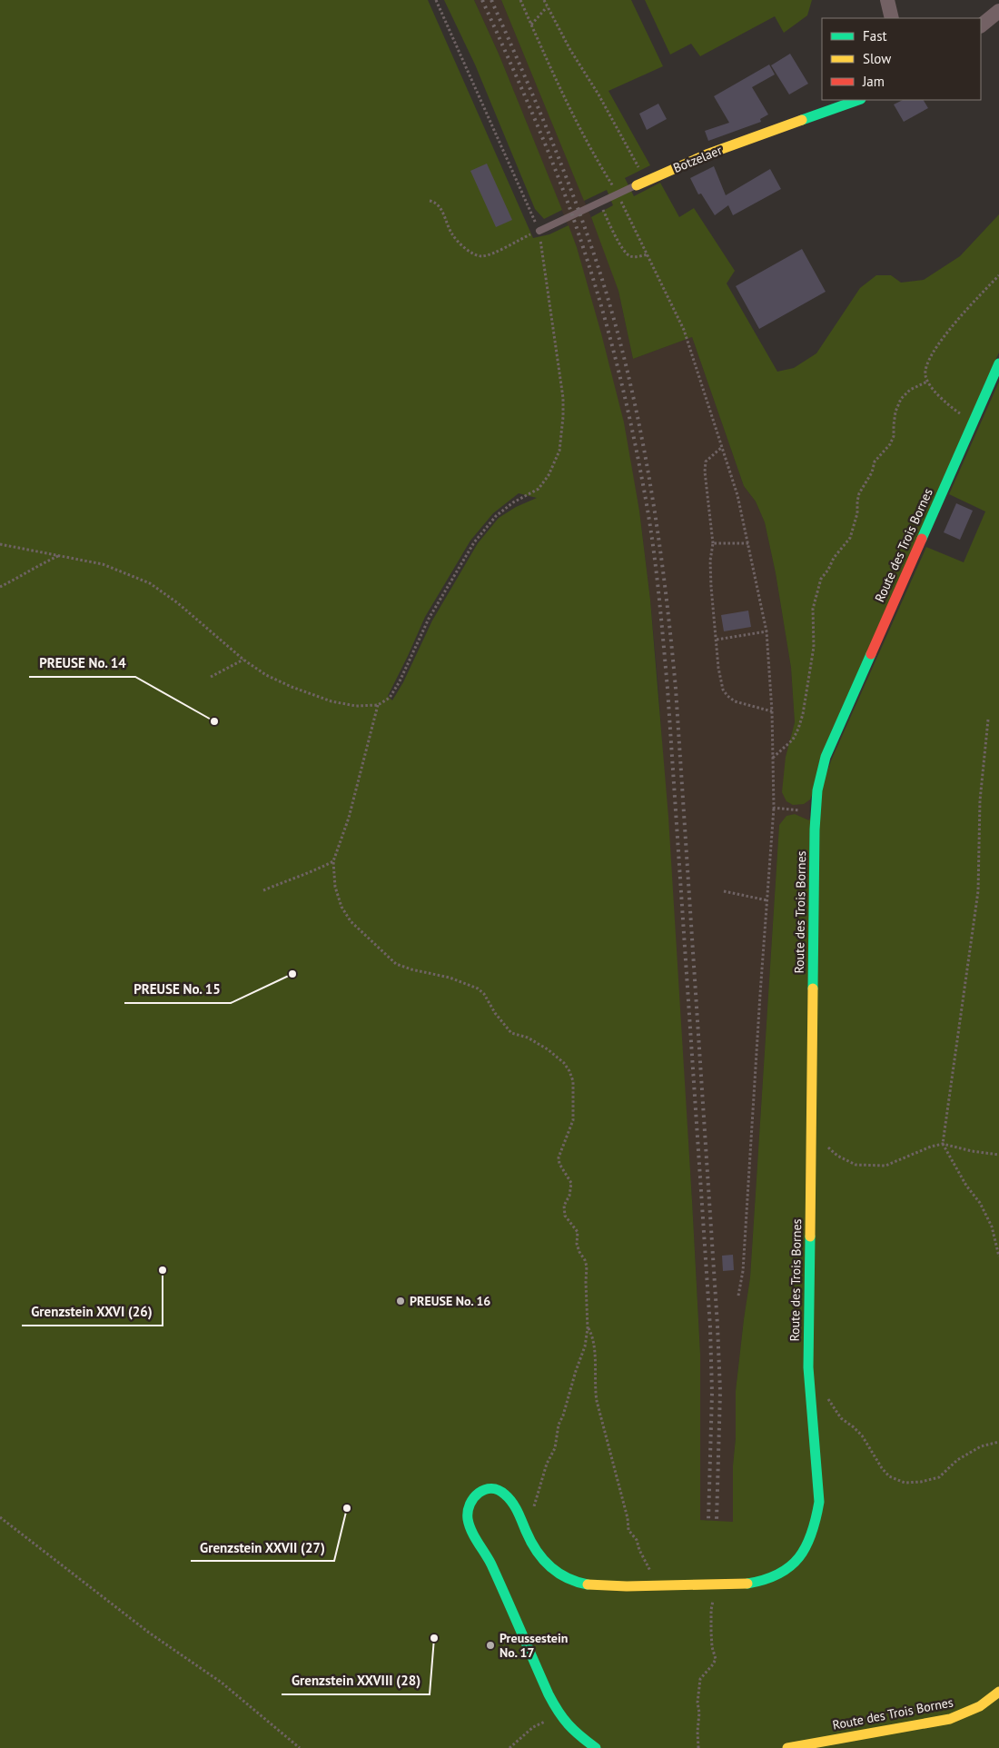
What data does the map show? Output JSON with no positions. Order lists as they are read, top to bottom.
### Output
{
  "streets": {
    "street": ["Botzelaer", "Route des Trois Bornes"]
  },
  "places": [
    "PREUSE No. 14",
    "PREUSE No. 15",
    "Grenzstein XXVI (26)",
    "PREUSE No. 16",
    "Grenzstein XXVII (27)",
    "Grenzstein XXVIII (28)",
    "Preussestein No. 17"
  ],
  "legend": ["Fast", "Slow", "Jam"]
}
